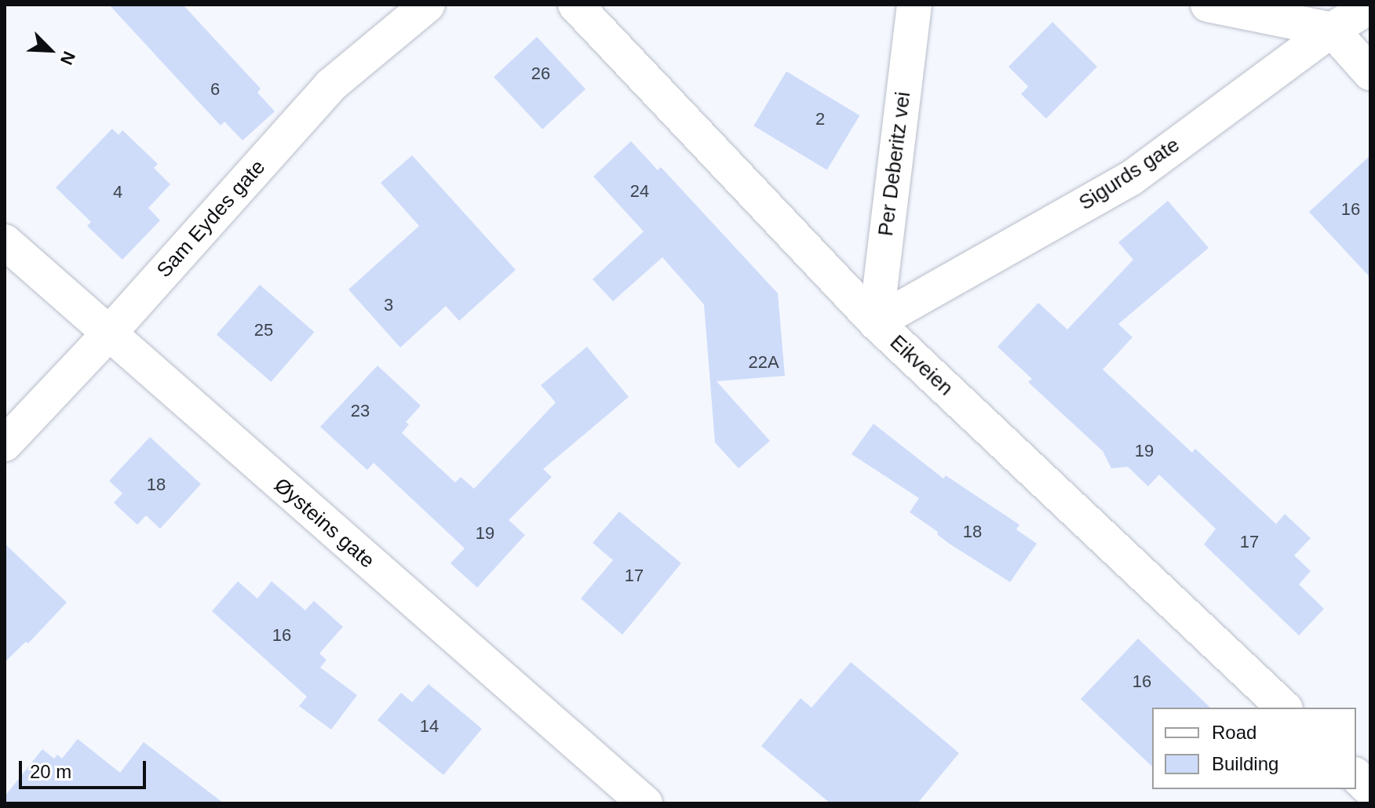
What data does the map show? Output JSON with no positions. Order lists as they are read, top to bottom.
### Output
{
  "streets": {
    "street": [
      "Per Deberitz vei",
      "Sigurds gate",
      "Sam Eydes gate",
      "Eikveien",
      "Øysteins gate"
    ]
  },
  "crossings": [
    ["Per Deberitz vei", "Sigurds gate"],
    ["Per Deberitz vei", "Eikveien"],
    ["Sigurds gate", "Eikveien"],
    ["Sam Eydes gate", "Øysteins gate"]
  ],
  "house_numbers": [
    "26",
    "6",
    "2",
    "24",
    "4",
    "16",
    "3",
    "25",
    "22A",
    "23",
    "19",
    "18",
    "18",
    "19",
    "17",
    "17",
    "16",
    "16",
    "14"
  ],
  "legend": ["Road", "Building"],
  "scale_bar": "20 m",
  "north": "bottom right"
}
